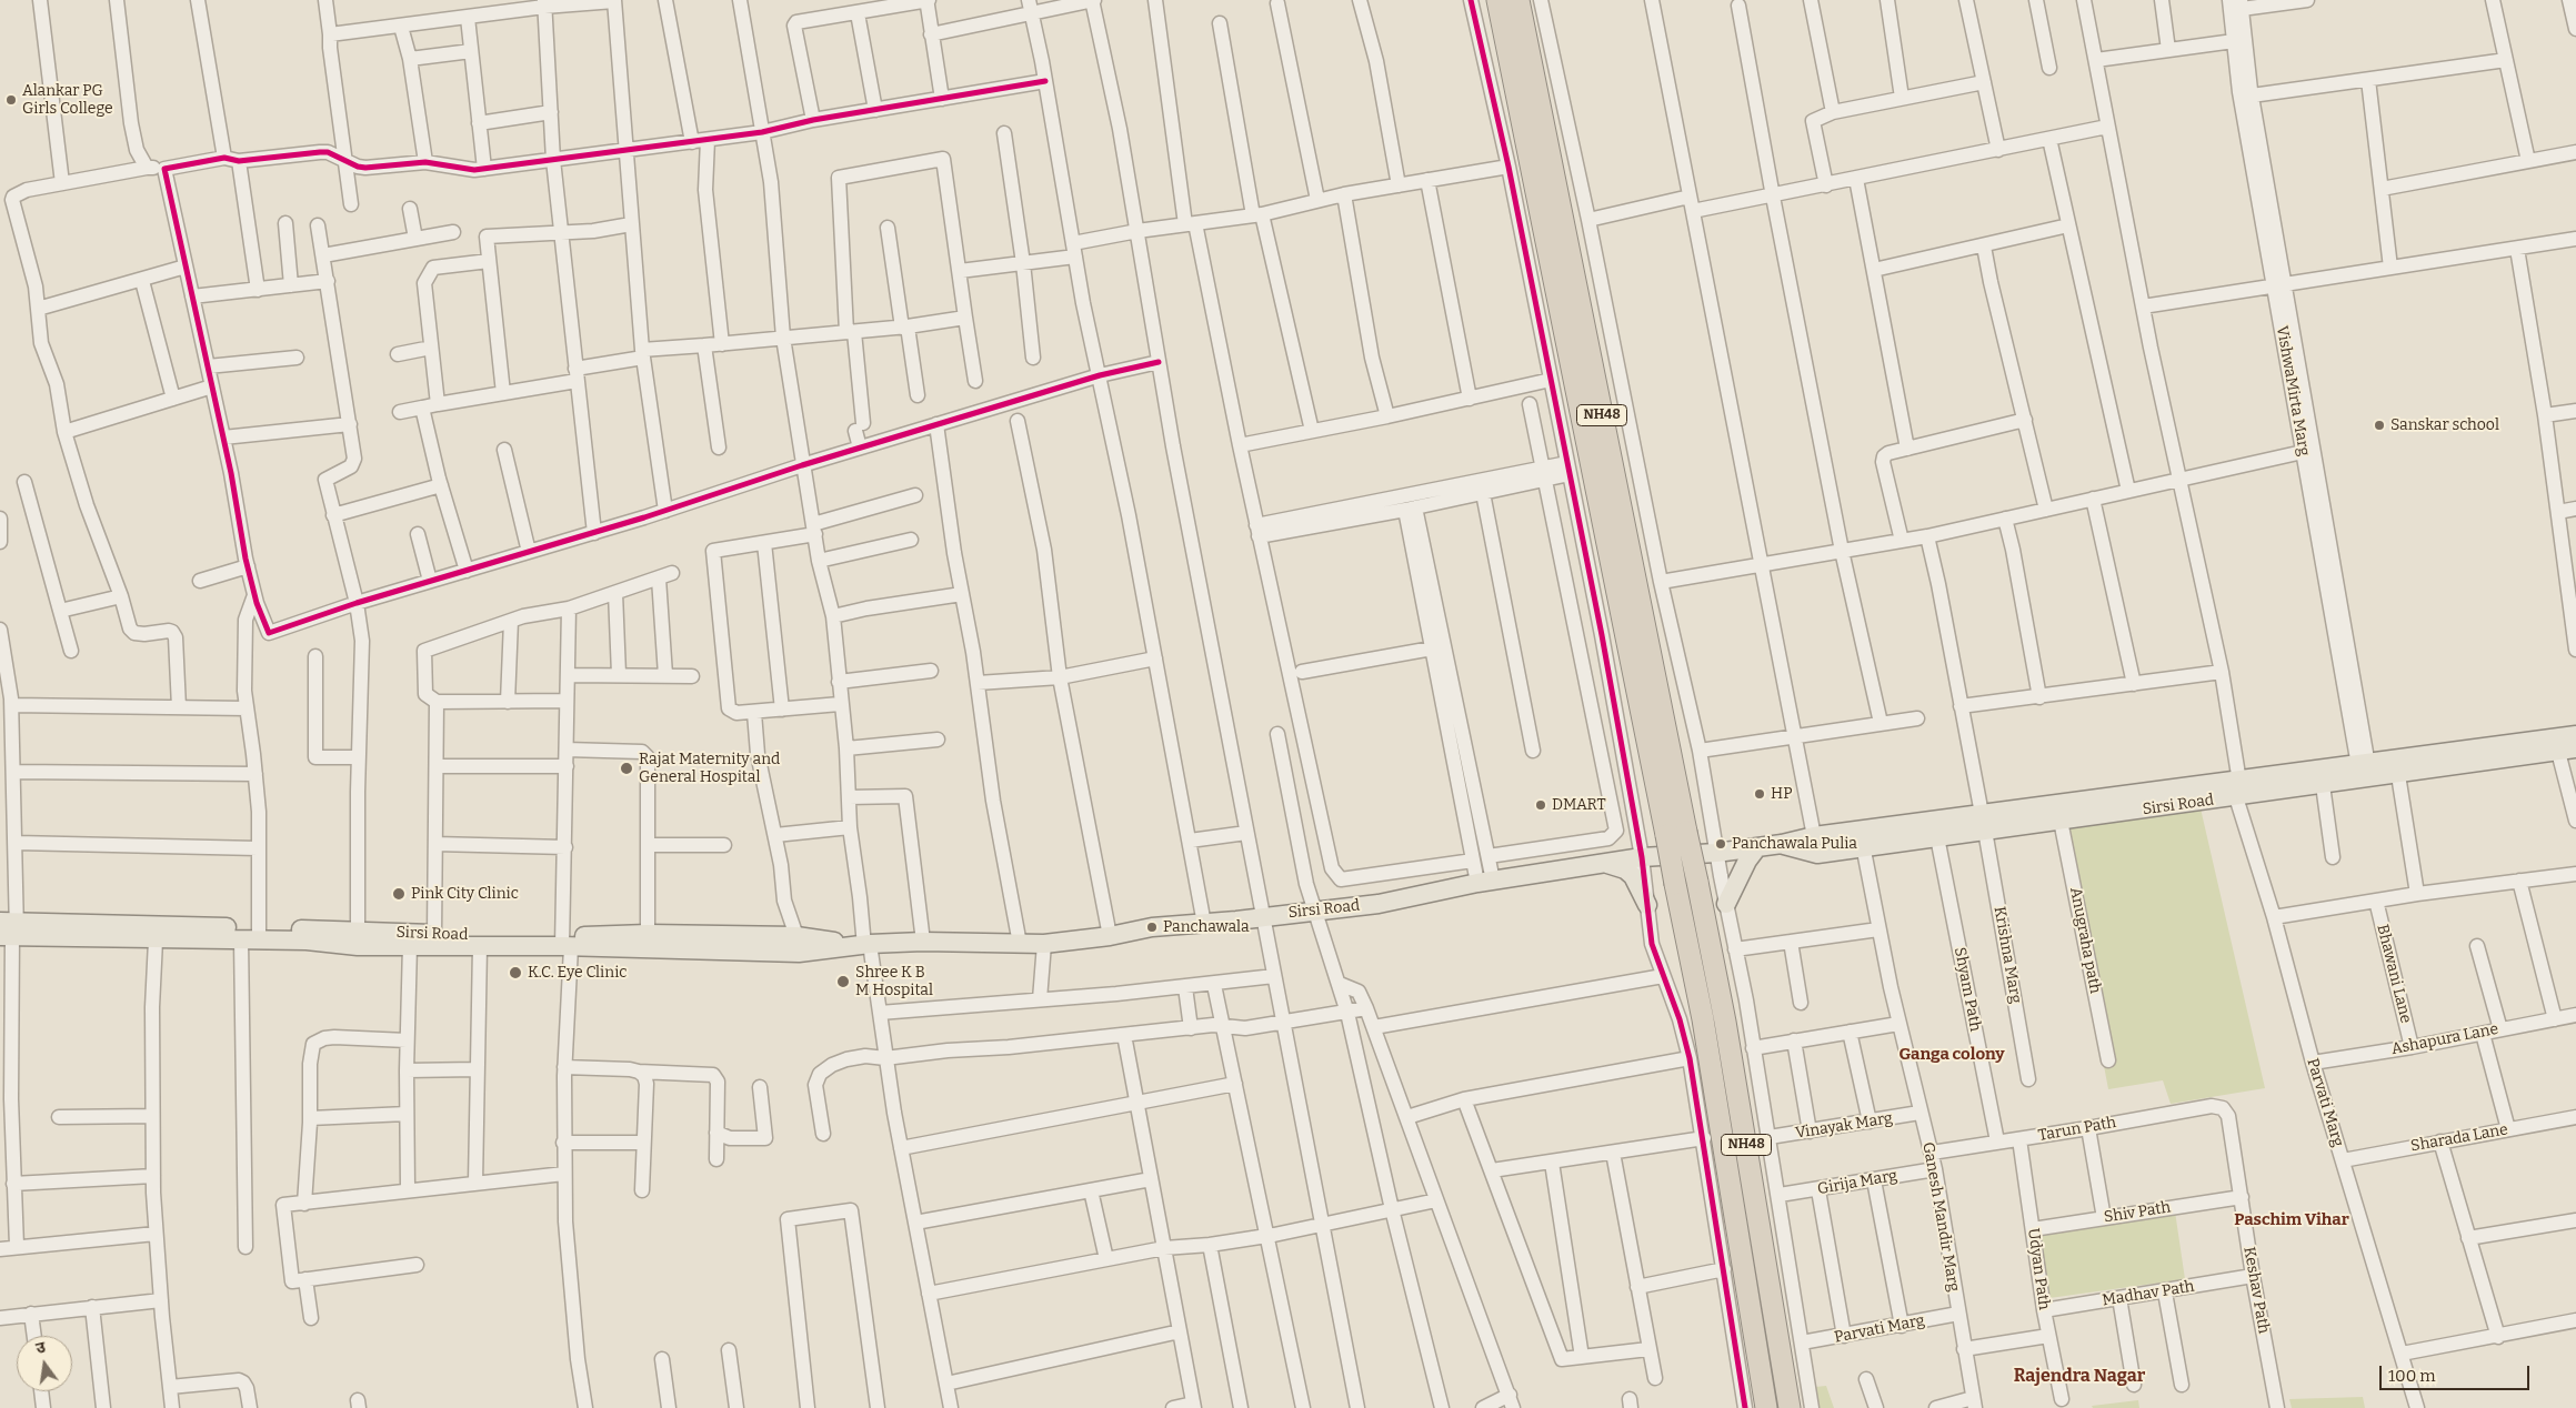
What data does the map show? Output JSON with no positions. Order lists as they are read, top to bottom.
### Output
{
  "streets": {
    "highway": ["NH48"],
    "main road": ["Sirsi Road"],
    "street": [
      "VishwaMirta Marg",
      "Anugraha path",
      "Krishna Marg",
      "Bhawani Lane",
      "Shyam Path",
      "Ashapura Lane",
      "Parvati Marg",
      "Vinayak Marg",
      "Tarun Path",
      "Sharada Lane",
      "Girija Marg",
      "Shiv Path",
      "Ganesh Mandir Marg",
      "Udyan Path",
      "Keshav Path",
      "Madhav Path"
    ]
  },
  "crossings": [
    ["VishwaMirta Marg", "Sirsi Road"],
    ["Sirsi Road", "Anugraha path"],
    ["Sirsi Road", "Krishna Marg"],
    ["Sirsi Road", "Shyam Path"],
    ["Sirsi Road", "Parvati Marg"],
    ["Sirsi Road", "Ganesh Mandir Marg"],
    ["Bhawani Lane", "Ashapura Lane"],
    ["Shyam Path", "Tarun Path"],
    ["Ashapura Lane", "Parvati Marg"],
    ["Parvati Marg", "Sharada Lane"],
    ["Parvati Marg", "Ganesh Mandir Marg"],
    ["Vinayak Marg", "Ganesh Mandir Marg"],
    ["Tarun Path", "Ganesh Mandir Marg"],
    ["Tarun Path", "Udyan Path"],
    ["Tarun Path", "Keshav Path"],
    ["Girija Marg", "Ganesh Mandir Marg"],
    ["Shiv Path", "Udyan Path"],
    ["Shiv Path", "Keshav Path"],
    ["Udyan Path", "Madhav Path"],
    ["Keshav Path", "Madhav Path"]
  ],
  "districts": ["Ganga colony", "Paschim Vihar", "Rajendra Nagar"],
  "places": [
    "Alankar PG Girls College",
    "Sanskar school",
    "Rajat Maternity and General Hospital",
    "HP",
    "DMART",
    "Panchawala Pulia",
    "Pink City Clinic",
    "Panchawala",
    "K.C. Eye Clinic",
    "Shree K B M Hospital"
  ],
  "scale_bar": "100 m",
  "north": "top"
}
